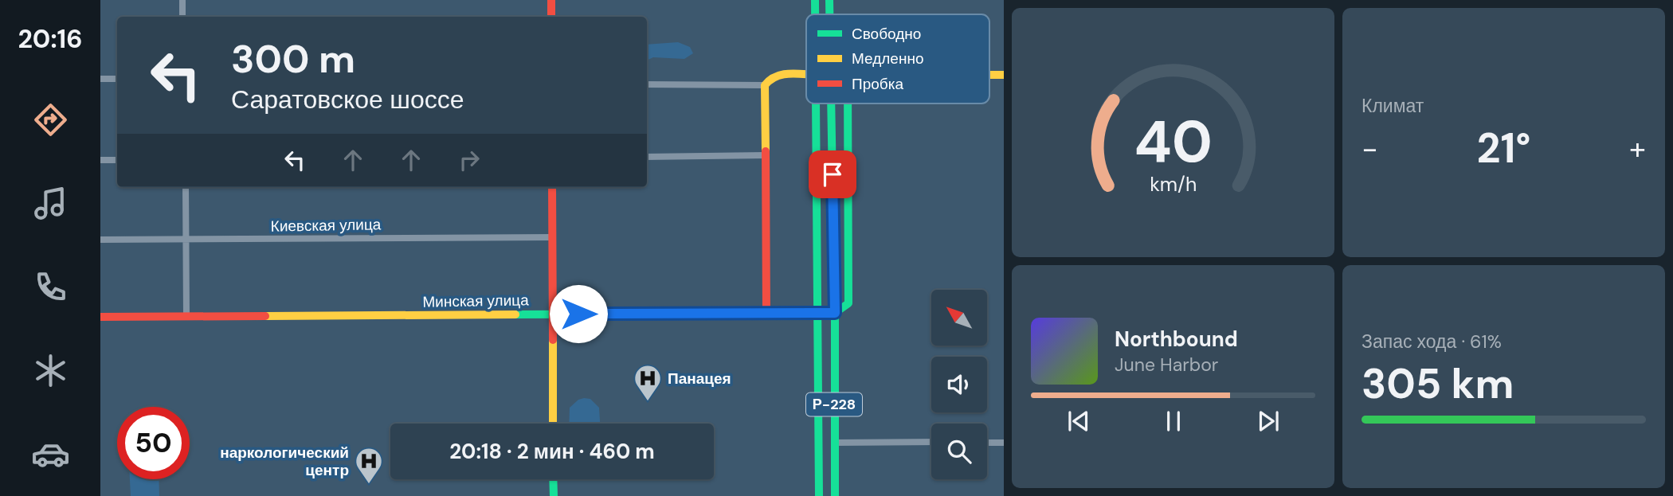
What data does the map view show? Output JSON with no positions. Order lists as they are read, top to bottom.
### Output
{
  "streets": {
    "main road": ["Минская улица", "Р-228"],
    "street": ["Киевская улица"]
  },
  "crossings": [
    ["Минская улица", "Р-228"]
  ],
  "places": {
    "hospital": ["Панацея", "наркологический центр"]
  },
  "legend": ["Свободно", "Медленно", "Пробка"],
  "north": "top left",
  "page": {
    "tabs": "20:16",
    "tile": [
      "Климат",
      ["Запас хода · 61%", "305 km"]
    ],
    "turn": ["300 m", "Саратовское шоссе"],
    "heat": ["−", "21°", "+"],
    "song": ["Northbound", "June Harbor"],
    "limit": "50",
    "trip": "20:18 · 2 мин · 460 m",
    "gauge": ["40", "km/h"]
  }
}
